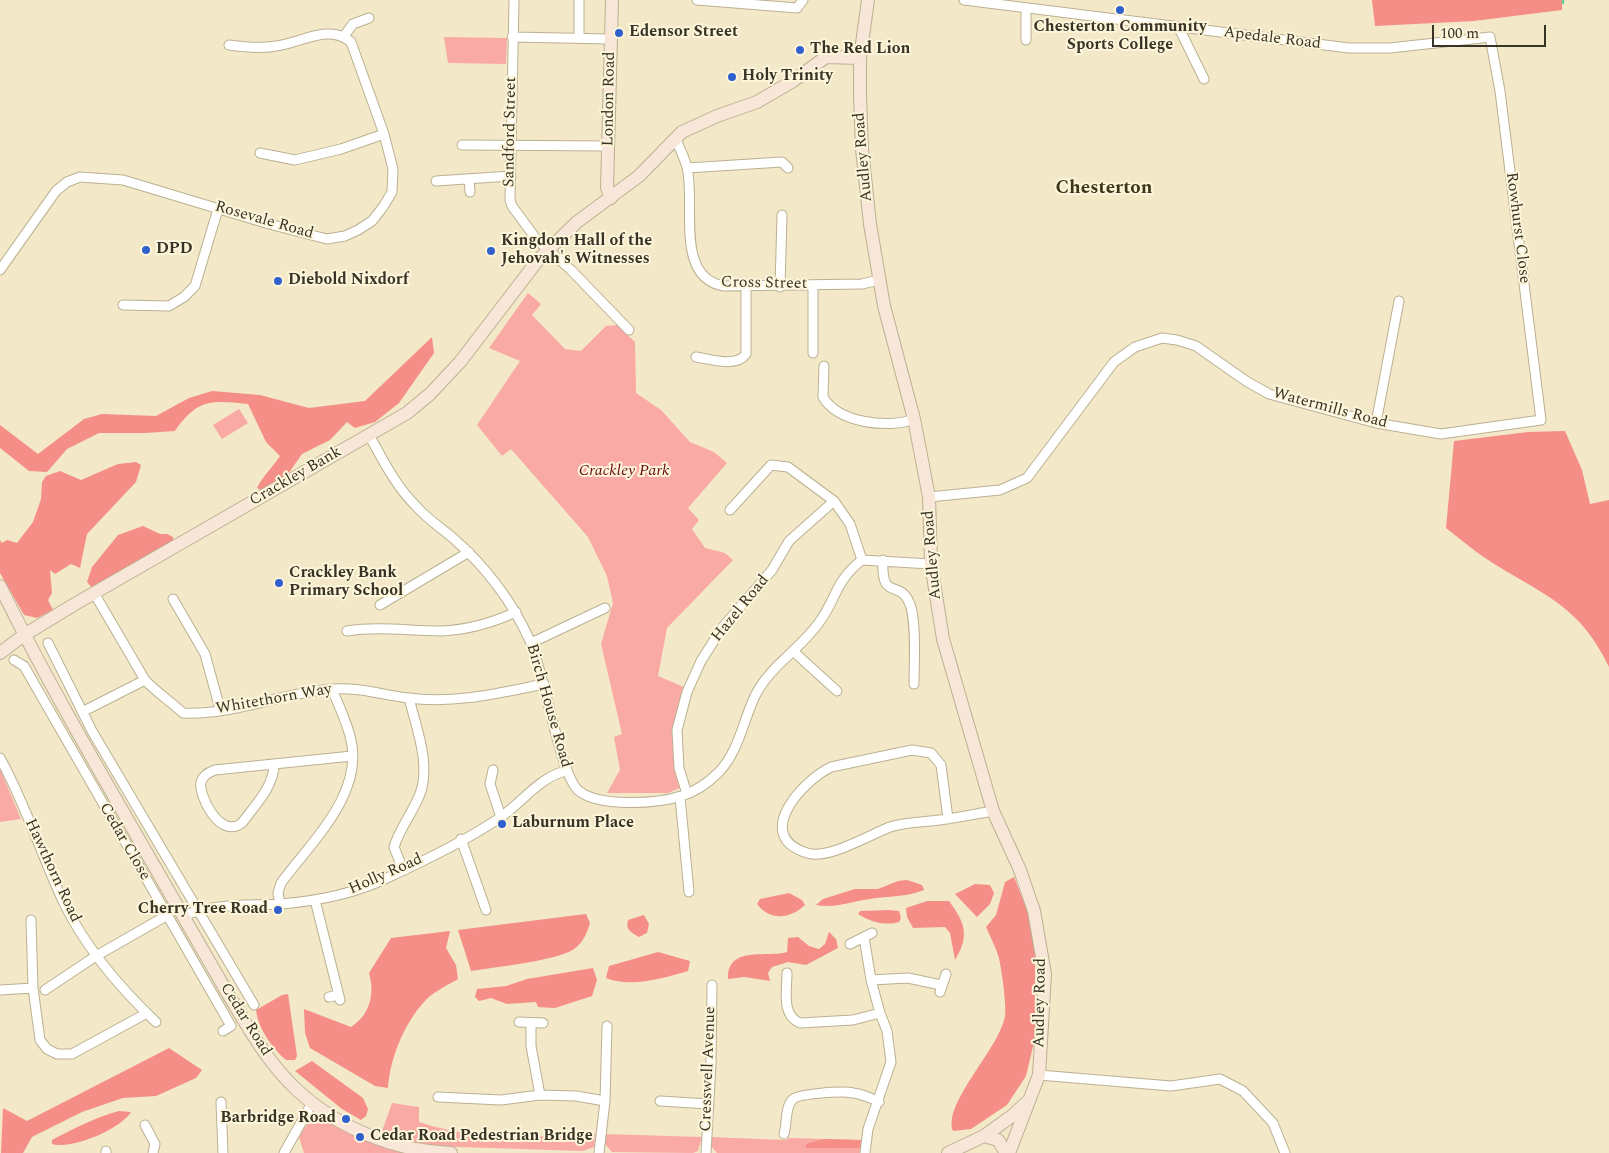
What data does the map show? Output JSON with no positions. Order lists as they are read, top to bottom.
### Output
{
  "streets": {
    "street": [
      "Apedale Road",
      "London Road",
      "Sandford Street",
      "Audley Road",
      "Rosevale Road",
      "Rowhurst Close",
      "Cross Street",
      "Watermills Road",
      "Crackley Bank",
      "Hazel Road",
      "Whitethorn Way",
      "Birch House Road",
      "Cedar Close",
      "Hawthorn Road",
      "Holly Road",
      "Cedar Road",
      "Cresswell Avenue"
    ]
  },
  "crossings": [
    ["Apedale Road", "Rowhurst Close"],
    ["London Road", "Crackley Bank"],
    ["Sandford Street", "Crackley Bank"],
    ["Audley Road", "Cross Street"],
    ["Audley Road", "Watermills Road"],
    ["Audley Road", "Crackley Bank"],
    ["Rowhurst Close", "Watermills Road"],
    ["Cross Street", "Crackley Bank"],
    ["Crackley Bank", "Whitethorn Way"],
    ["Crackley Bank", "Birch House Road"],
    ["Crackley Bank", "Cedar Road"],
    ["Hazel Road", "Birch House Road"],
    ["Whitethorn Way", "Birch House Road"],
    ["Birch House Road", "Holly Road"],
    ["Holly Road", "Cedar Road"]
  ],
  "districts": ["Chesterton"],
  "parks": ["Crackley Park"],
  "places": [
    "Chesterton Community Sports College",
    "Edensor Street",
    "The Red Lion",
    "Holy Trinity",
    "DPD",
    "Kingdom Hall of the Jehovah's Witnesses",
    "Diebold Nixdorf",
    "Crackley Bank Primary School",
    "Laburnum Place",
    "Cherry Tree Road",
    "Barbridge Road",
    "Cedar Road Pedestrian Bridge"
  ],
  "scale_bar": "100 m"
}
